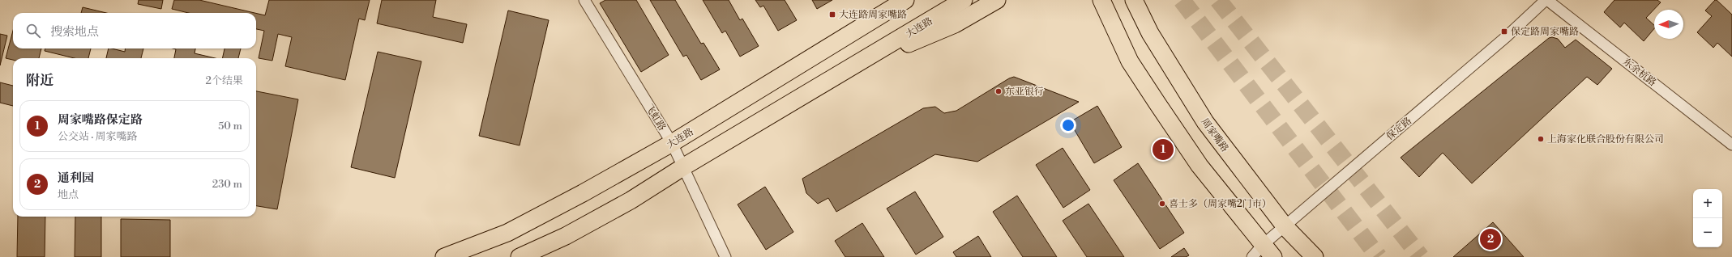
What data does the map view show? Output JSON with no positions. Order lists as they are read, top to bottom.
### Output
{
  "streets": {
    "main road": ["大连路", "周家嘴路"],
    "street": ["东余杭路", "飞虹路", "保定路"]
  },
  "crossings": [
    ["大连路", "飞虹路"],
    ["东余杭路", "保定路"],
    ["保定路", "周家嘴路"]
  ],
  "places": {
    "transit": ["大连路周家嘴路", "保定路周家嘴路"],
    "other": ["东亚银行", "上海家化联合股份有限公司", "喜士多（周家嘴2门市）"]
  },
  "north": "left",
  "page": {
    "search": "搜索地点",
    "heading": ["附近", "2个结果"],
    "list": [
      {
        "mark": "1",
        "name": "周家嘴路保定路",
        "note": "公交站 · 周家嘴路",
        "value": "50 m"
      },
      {
        "mark": "2",
        "name": "通利园",
        "note": "地点",
        "value": "230 m"
      }
    ],
    "pins": ["1", "2"],
    "map_buttons": ["+", "−"]
  }
}
